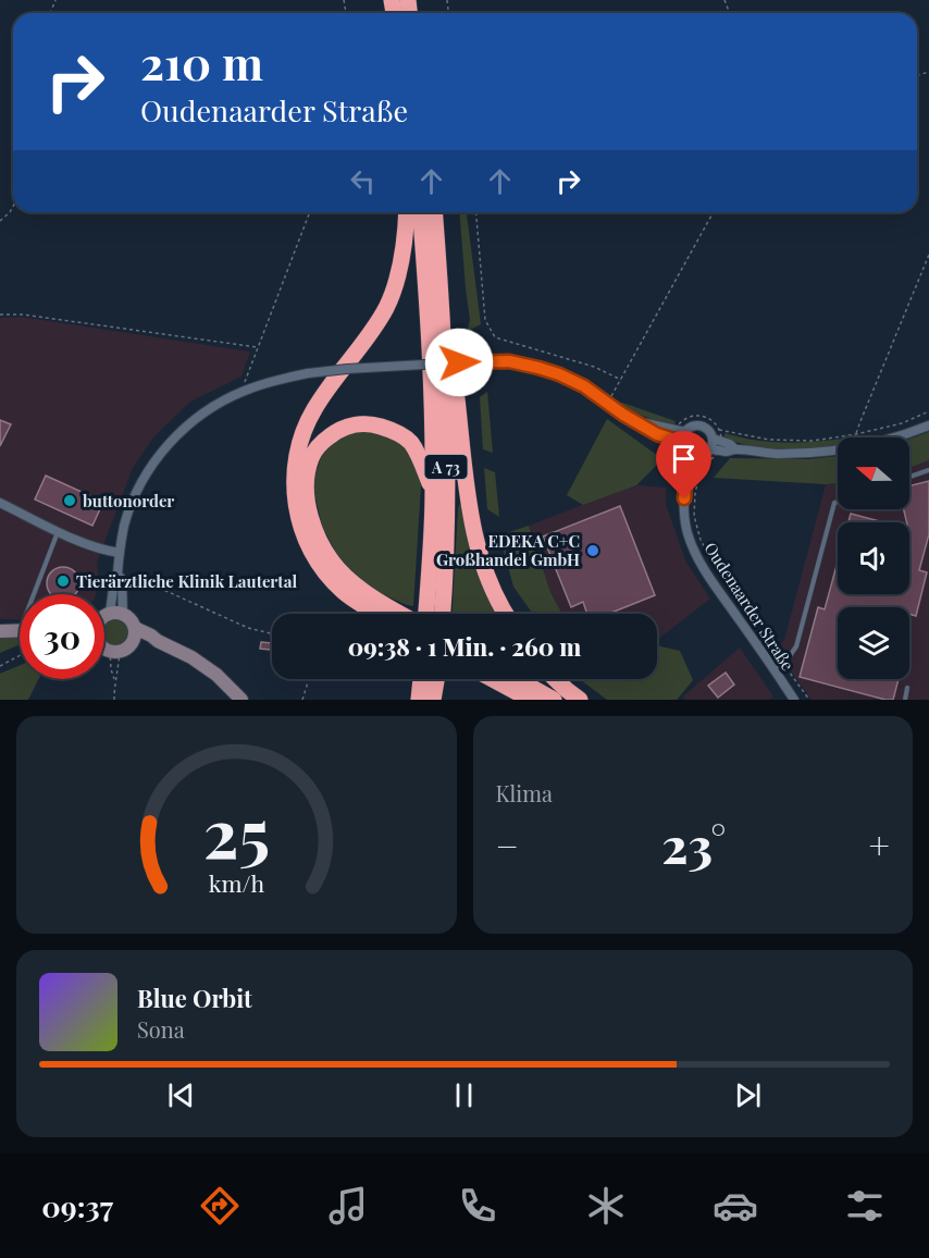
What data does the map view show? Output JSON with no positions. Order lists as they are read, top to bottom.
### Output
{
  "streets": {
    "highway": ["A 73"],
    "street": ["Oudenaarder Straße"]
  },
  "places": ["buttonorder", "EDEKA C+C Großhandel GmbH", "Tierärztliche Klinik Lautertal"],
  "north": "left",
  "page": {
    "turn": ["210 m", "Oudenaarder Straße"],
    "limit": "30",
    "trip": "09:38 · 1 Min. · 260 m",
    "tile": "Klima",
    "heat": ["−", "23°", "+"],
    "song": ["Blue Orbit", "Sona"],
    "tabs": "09:37",
    "gauge": ["25", "km/h"]
  }
}
